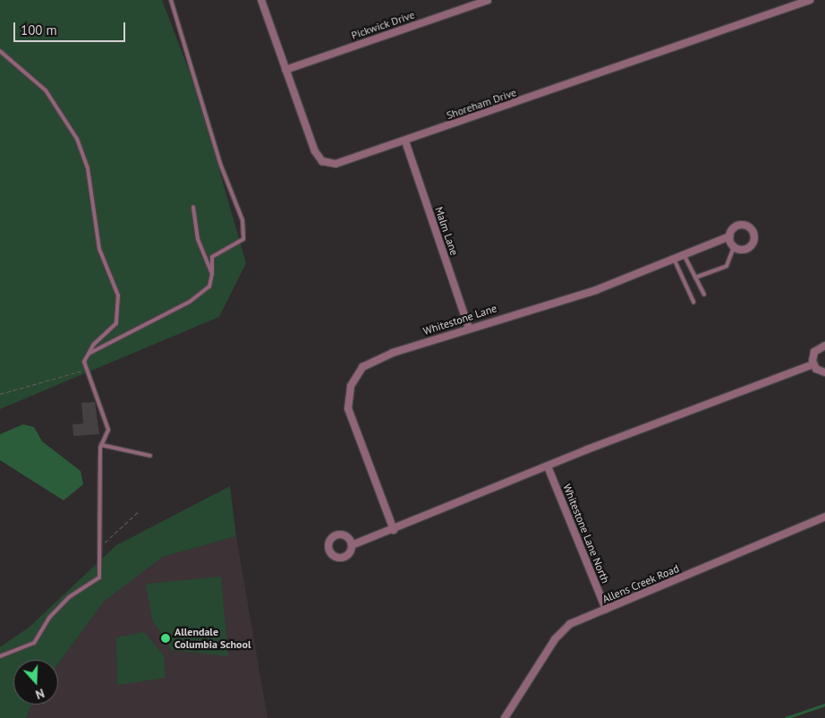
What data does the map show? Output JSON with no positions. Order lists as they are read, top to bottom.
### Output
{
  "streets": {
    "street": [
      "Pickwick Drive",
      "Shoreham Drive",
      "Malm Lane",
      "Whitestone Lane",
      "Whitestone Lane North",
      "Allens Creek Road"
    ]
  },
  "crossings": [
    ["Pickwick Drive", "Shoreham Drive"],
    ["Shoreham Drive", "Malm Lane"],
    ["Malm Lane", "Whitestone Lane"],
    ["Whitestone Lane North", "Allens Creek Road"]
  ],
  "places": ["Allendale Columbia School"],
  "scale_bar": "100 m",
  "north": "bottom"
}
